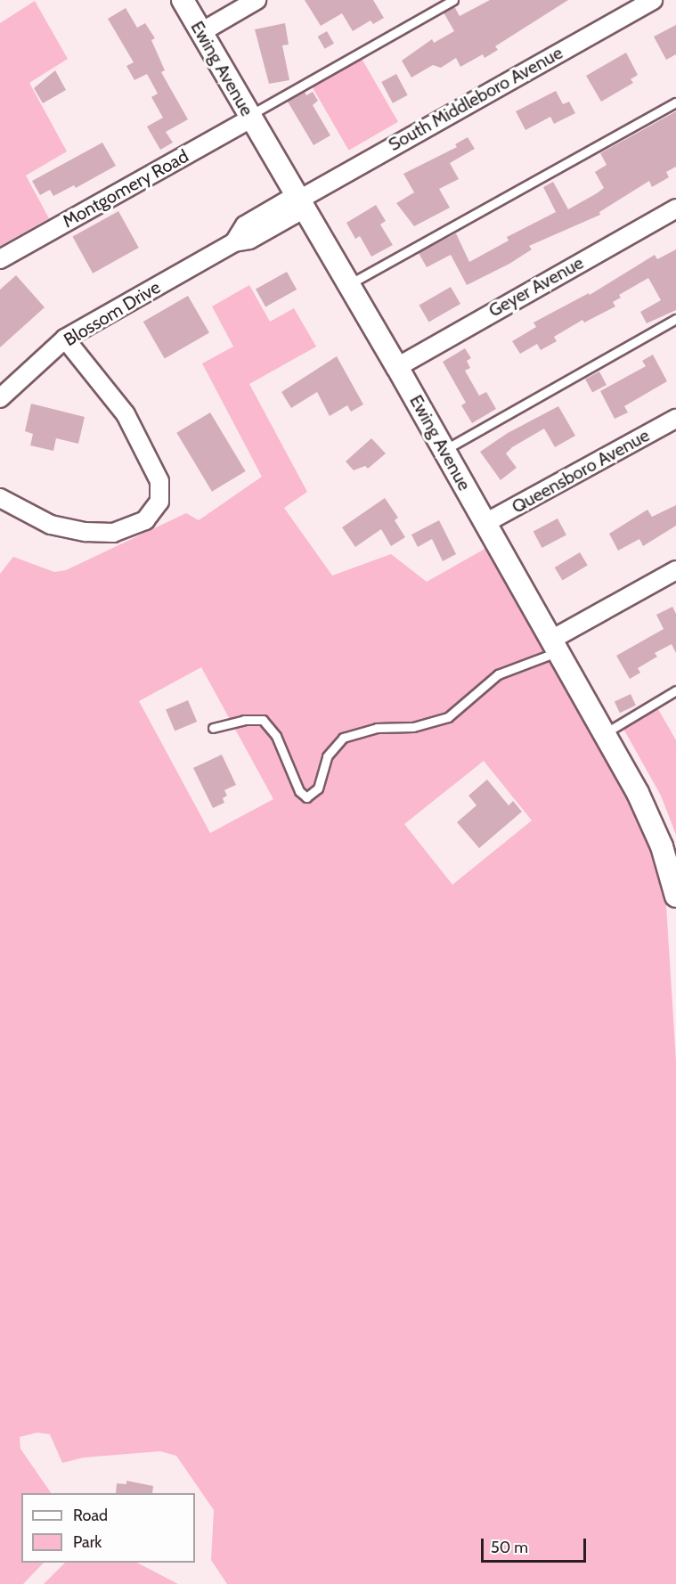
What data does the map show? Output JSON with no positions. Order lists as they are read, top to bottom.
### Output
{
  "streets": {
    "street": [
      "Ewing Avenue",
      "South Middleboro Avenue",
      "Montgomery Road",
      "Geyer Avenue",
      "Blossom Drive",
      "Queensboro Avenue"
    ]
  },
  "crossings": [
    ["Ewing Avenue", "South Middleboro Avenue"],
    ["Ewing Avenue", "Montgomery Road"],
    ["Ewing Avenue", "Geyer Avenue"],
    ["Ewing Avenue", "Blossom Drive"],
    ["Ewing Avenue", "Queensboro Avenue"],
    ["South Middleboro Avenue", "Blossom Drive"]
  ],
  "legend": ["Road", "Park"],
  "scale_bar": "50 m"
}
